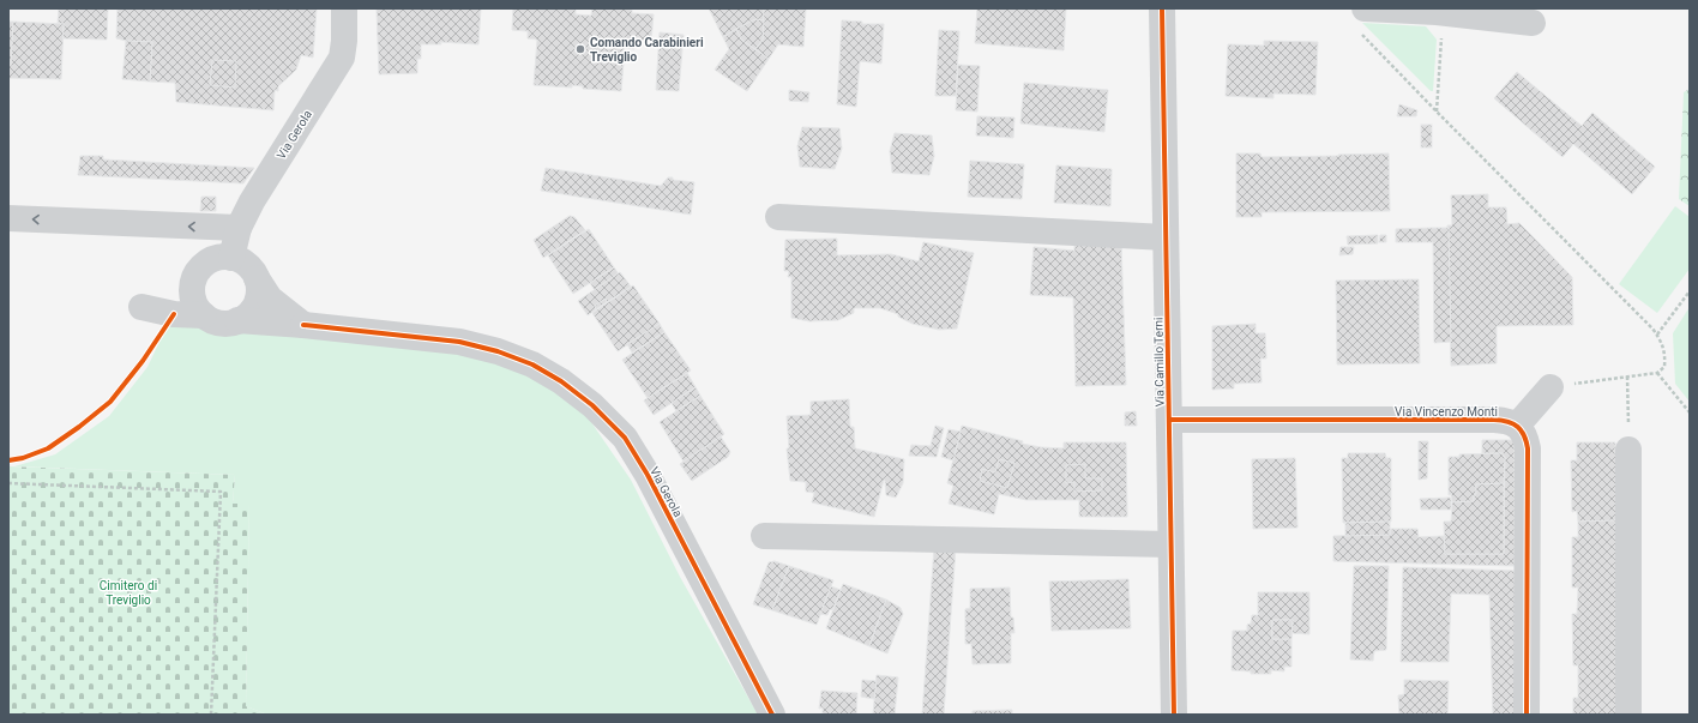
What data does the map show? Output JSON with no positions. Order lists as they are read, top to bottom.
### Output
{
  "streets": {
    "street": ["Via Gerola", "Via Camillo Terni", "Via Vincenzo Monti"]
  },
  "crossings": [
    ["Via Camillo Terni", "Via Vincenzo Monti"]
  ],
  "parks": ["Cimitero di Treviglio"],
  "places": ["Comando Carabinieri Treviglio"]
}
